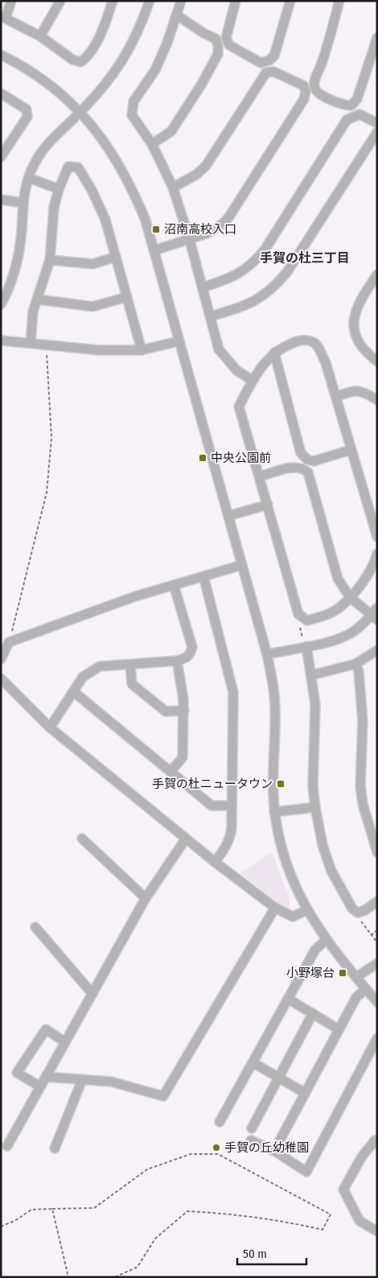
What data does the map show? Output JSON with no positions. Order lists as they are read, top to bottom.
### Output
{
  "districts": ["手賀の杜三丁目"],
  "places": {
    "transit": [
      "沼南高校入口",
      "中央公園前",
      "手賀の杜ニュータウン",
      "小野塚台"
    ],
    "other": ["手賀の丘幼稚園"]
  },
  "scale_bar": "50 m"
}
